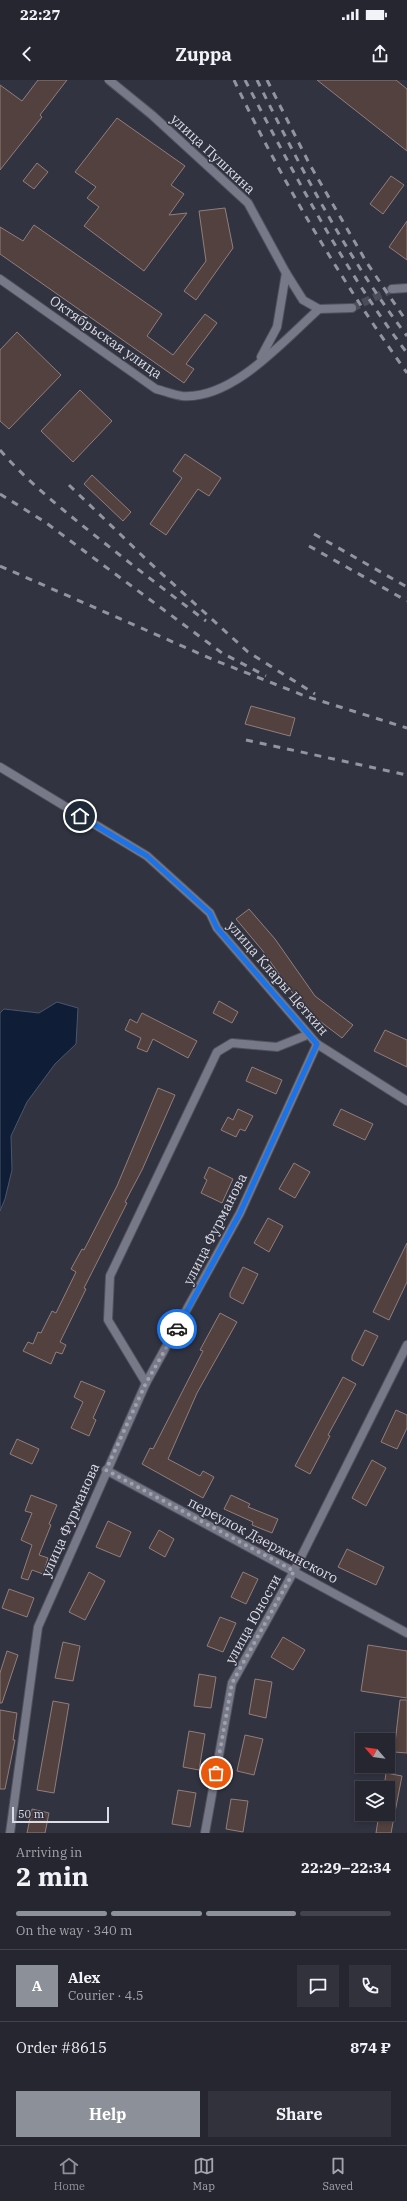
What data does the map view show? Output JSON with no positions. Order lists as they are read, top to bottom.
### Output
{
  "streets": {
    "street": [
      "улица Пушкина",
      "Октябрьская улица",
      "улица Клары Цеткин",
      "улица Фурманова",
      "переулок Дзержинского",
      "улица Юности"
    ]
  },
  "crossings": [
    ["улица Пушкина", "Октябрьская улица"],
    ["улица Клары Цеткин", "улица Фурманова"],
    ["улица Фурманова", "переулок Дзержинского"],
    ["переулок Дзержинского", "улица Юности"]
  ],
  "scale_bar": "50 m",
  "north": "top left",
  "page": {
    "status": "22:27",
    "header": "Zuppa",
    "scale": "50 m",
    "heading": ["2 min", "Arriving in", "22:29–22:34"],
    "panel": [
      "Alex",
      "Courier · 4.5",
      "Order #8615",
      "874 ₽"
    ],
    "bar": "On the way · 340 m",
    "round": "A",
    "buttons": ["Help", "Share"],
    "tabs": ["Home", "Map", "Saved"]
  }
}
